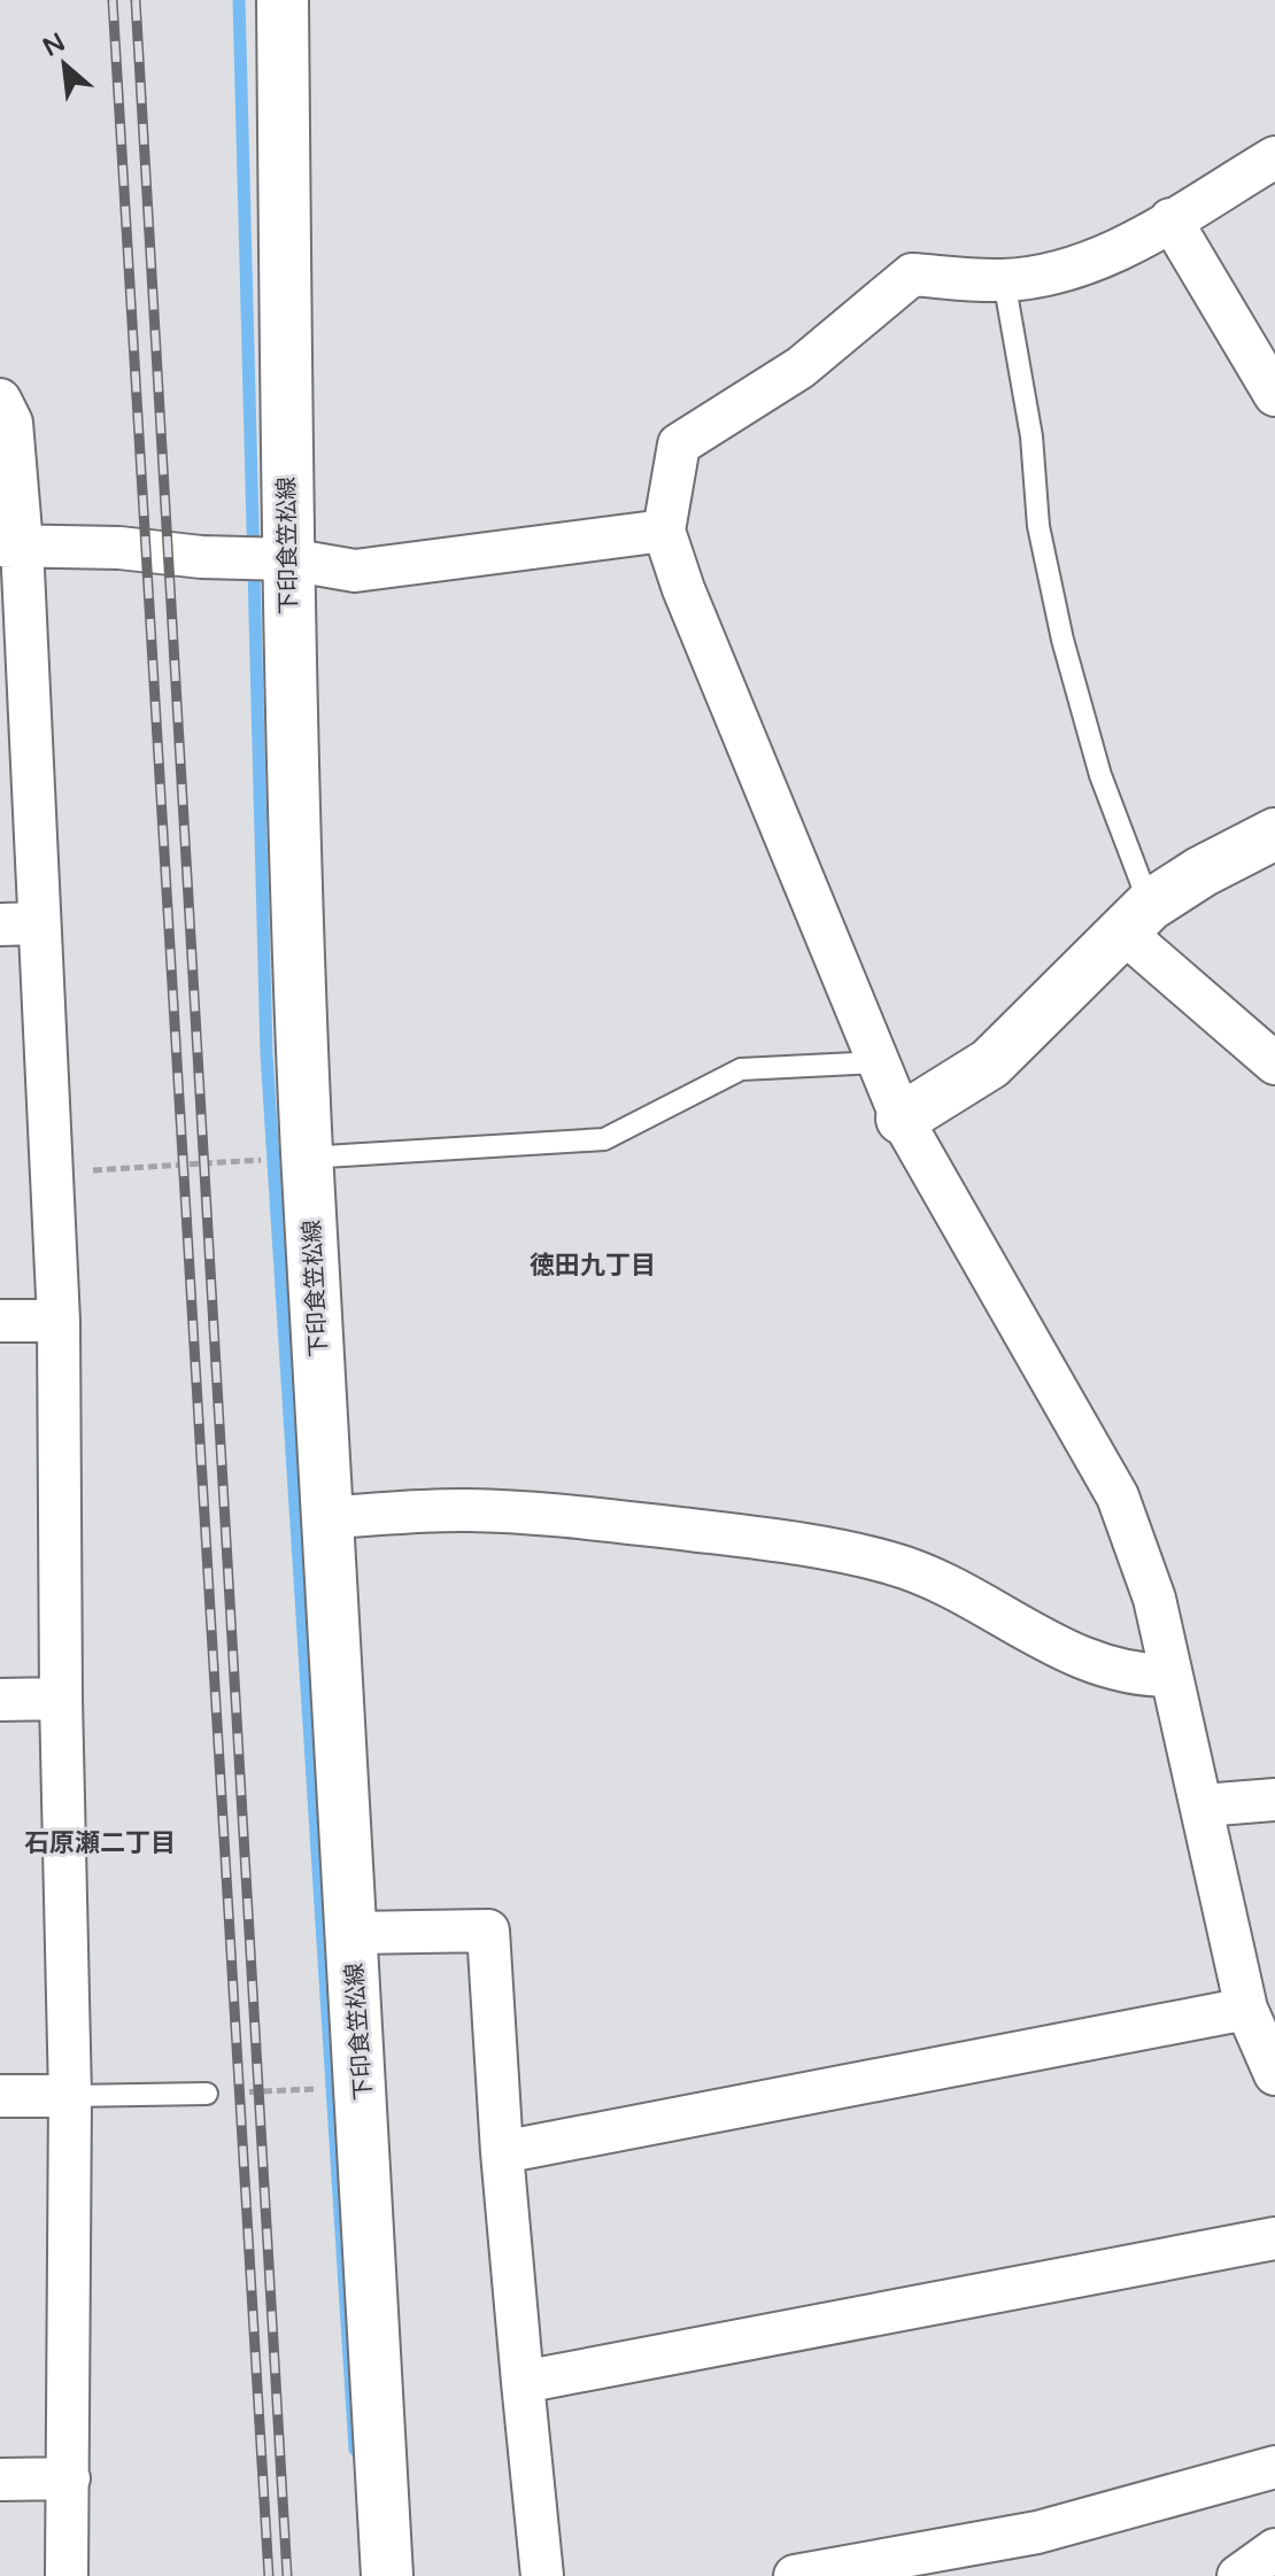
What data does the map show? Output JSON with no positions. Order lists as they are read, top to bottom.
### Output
{
  "streets": {
    "main road": ["下印食笠松線"]
  },
  "districts": ["徳田九丁目", "石原瀬二丁目"],
  "north": "top left"
}
